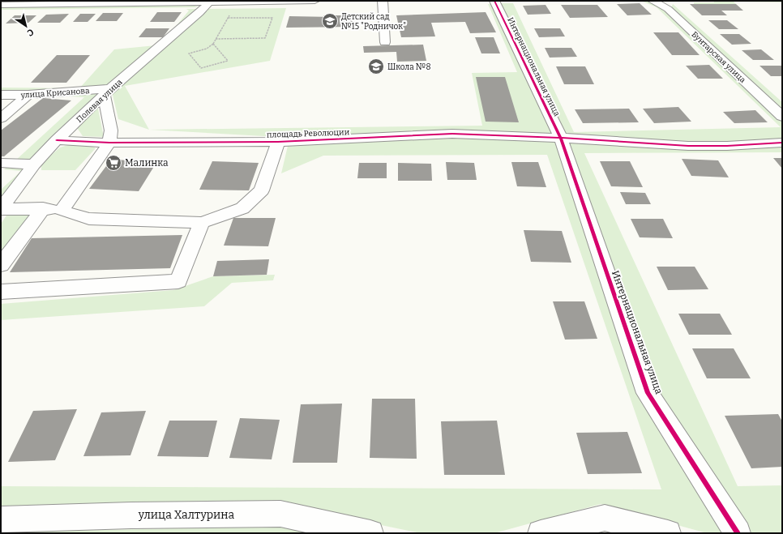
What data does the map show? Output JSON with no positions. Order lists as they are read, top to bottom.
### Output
{
  "streets": {
    "street": [
      "Бунтарская улица",
      "Интернациональная улица",
      "улица Крисанова",
      "Полевая улица",
      "площадь Революции",
      "улица Халтурина"
    ]
  },
  "crossings": [
    ["Интернациональная улица", "площадь Революции"],
    ["улица Крисанова", "Полевая улица"],
    ["Полевая улица", "площадь Революции"]
  ],
  "places": {
    "school or university": ["Детский сад №15 \"Родничок\"", "Школа №8"],
    "supermarket": ["Малинка"]
  },
  "north": "bottom right"
}
